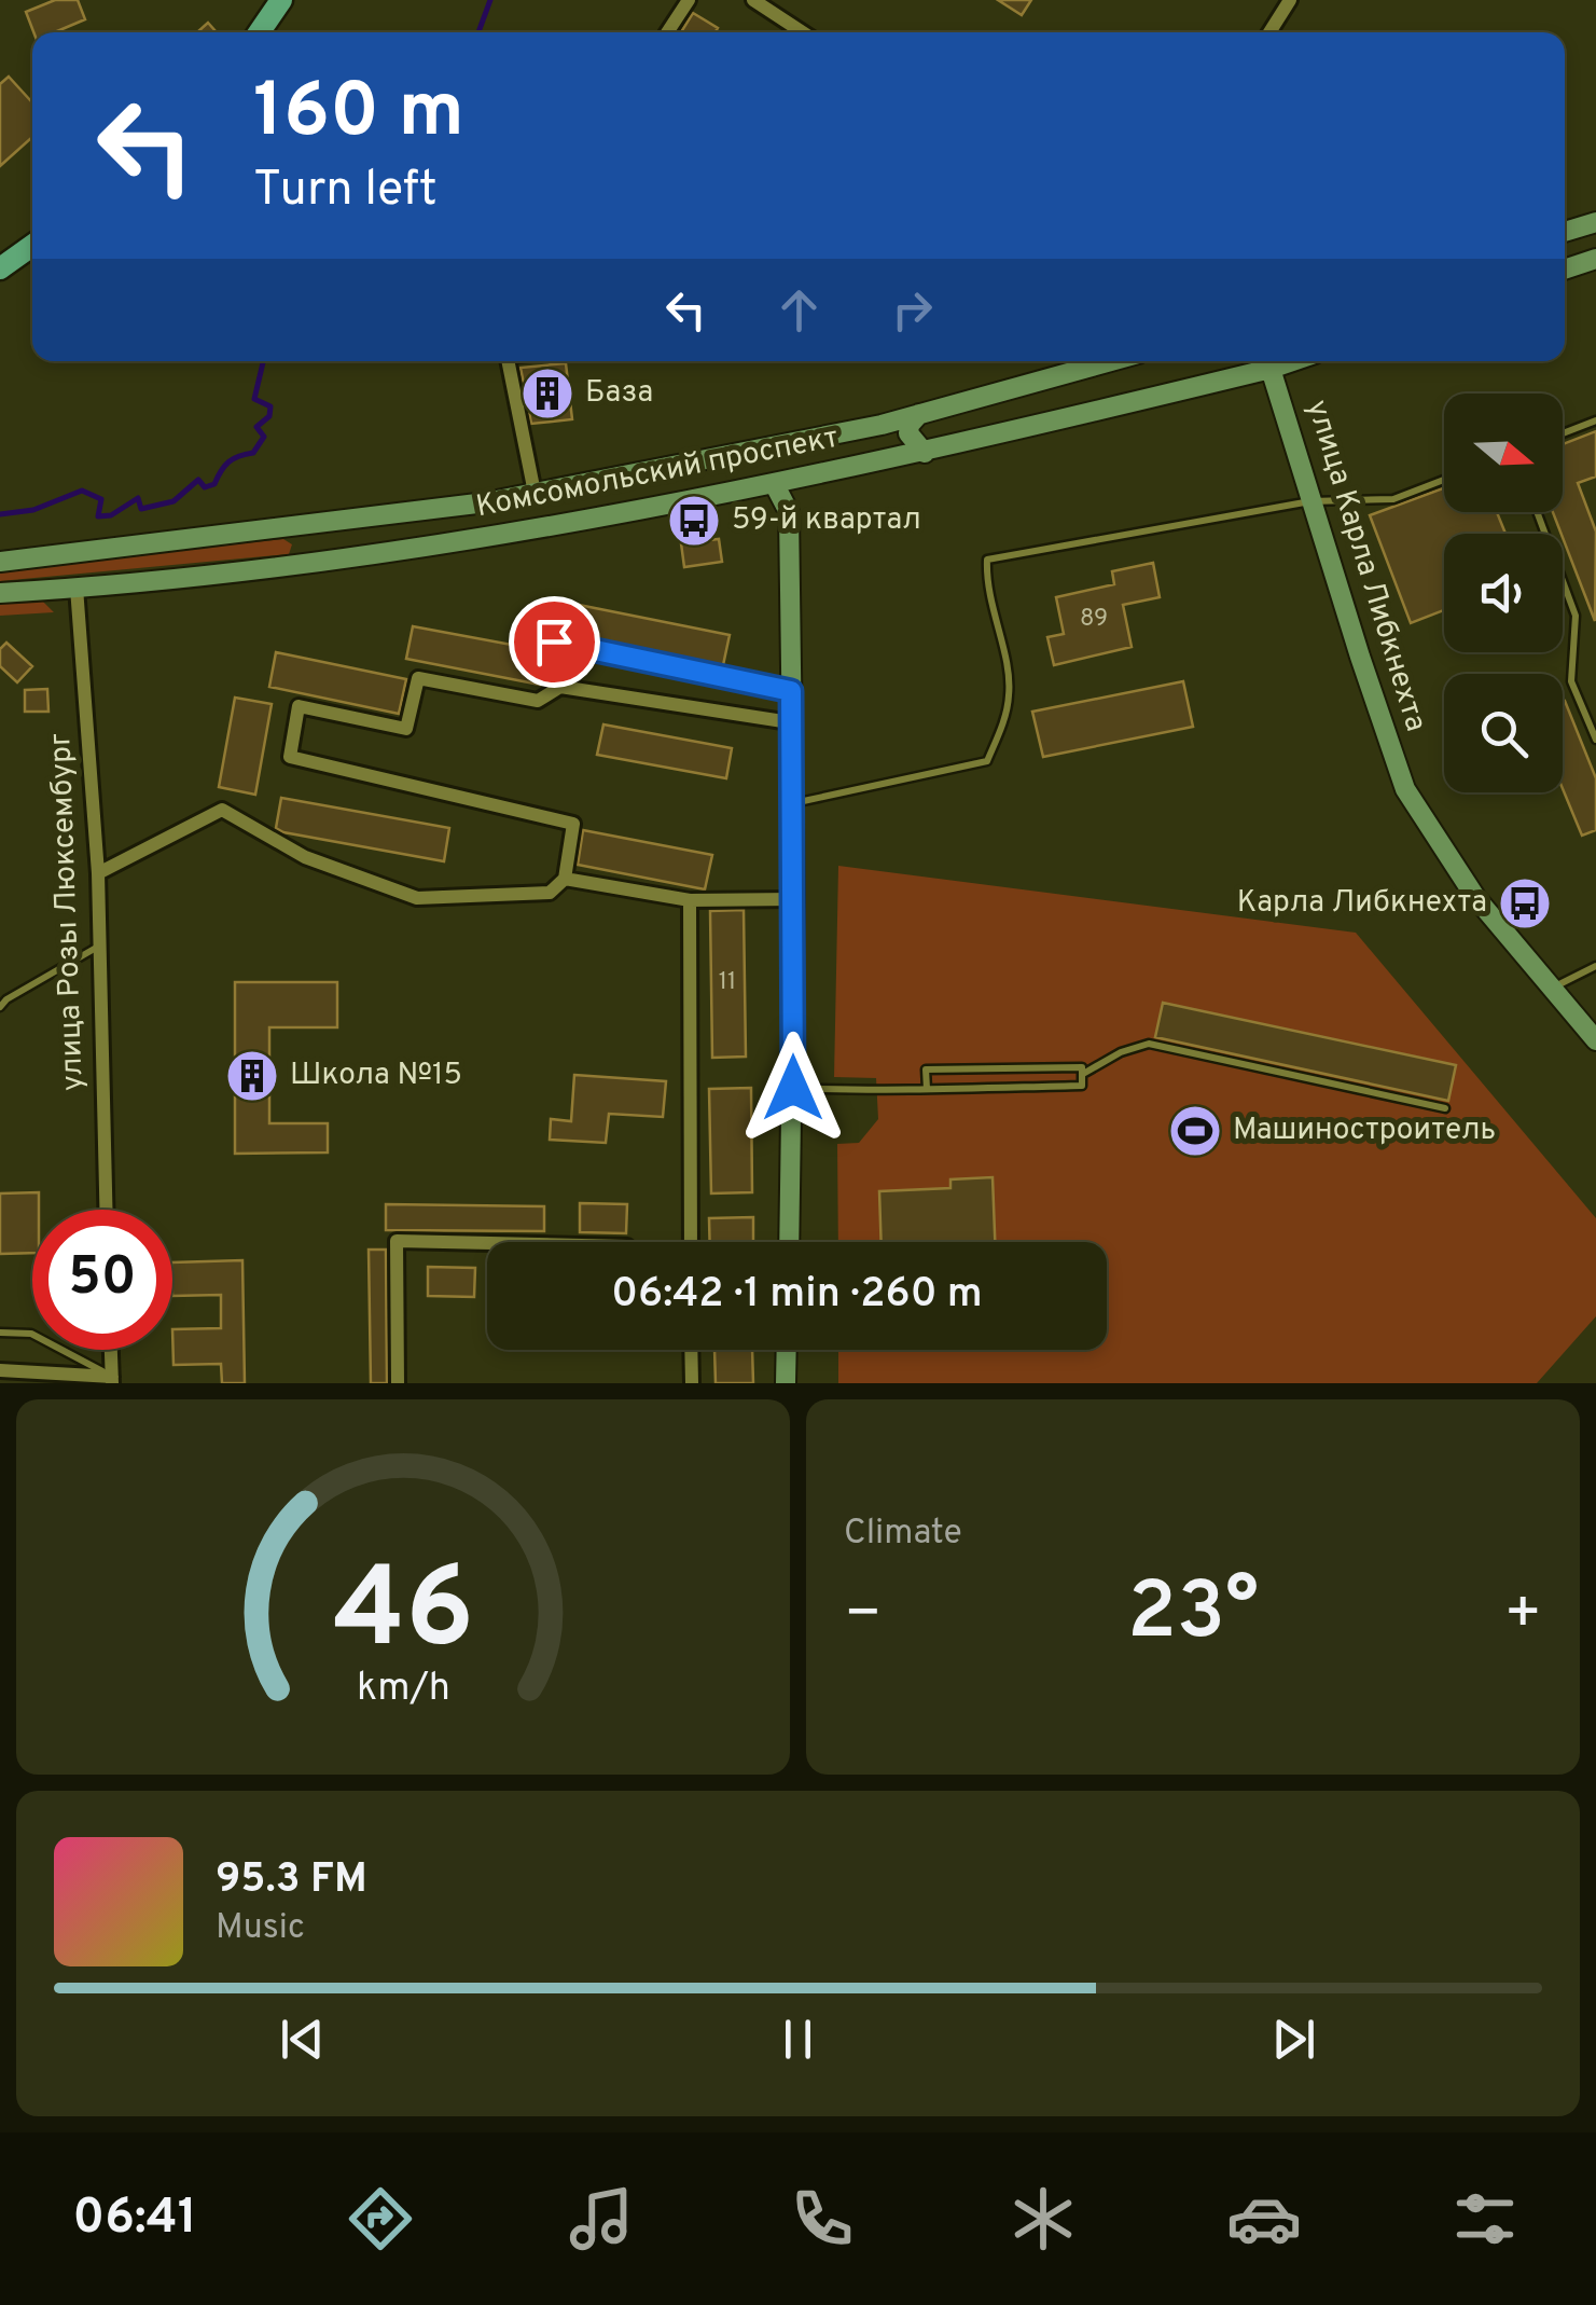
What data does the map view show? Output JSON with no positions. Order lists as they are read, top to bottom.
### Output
{
  "streets": {
    "main road": ["Комсомольский проспект", "улица Карла Либкнехта"],
    "street": ["улица Розы Люксембург"]
  },
  "crossings": [
    ["Комсомольский проспект", "улица Карла Либкнехта"],
    ["Комсомольский проспект", "улица Розы Люксембург"]
  ],
  "places": {
    "building": ["База", "Школа №15"],
    "bus stop": ["59-й квартал", "Карла Либкнехта"],
    "sports": ["Машиностроитель"]
  },
  "house_numbers": ["89", "11"],
  "north": "right",
  "page": {
    "turn": ["160 m", "Turn left"],
    "limit": "50",
    "trip": "06:42 · 1 min · 260 m",
    "tile": "Climate",
    "heat": ["−", "23°", "+"],
    "song": ["95.3 FM", "Music"],
    "tabs": "06:41",
    "gauge": ["46", "km/h"]
  }
}
